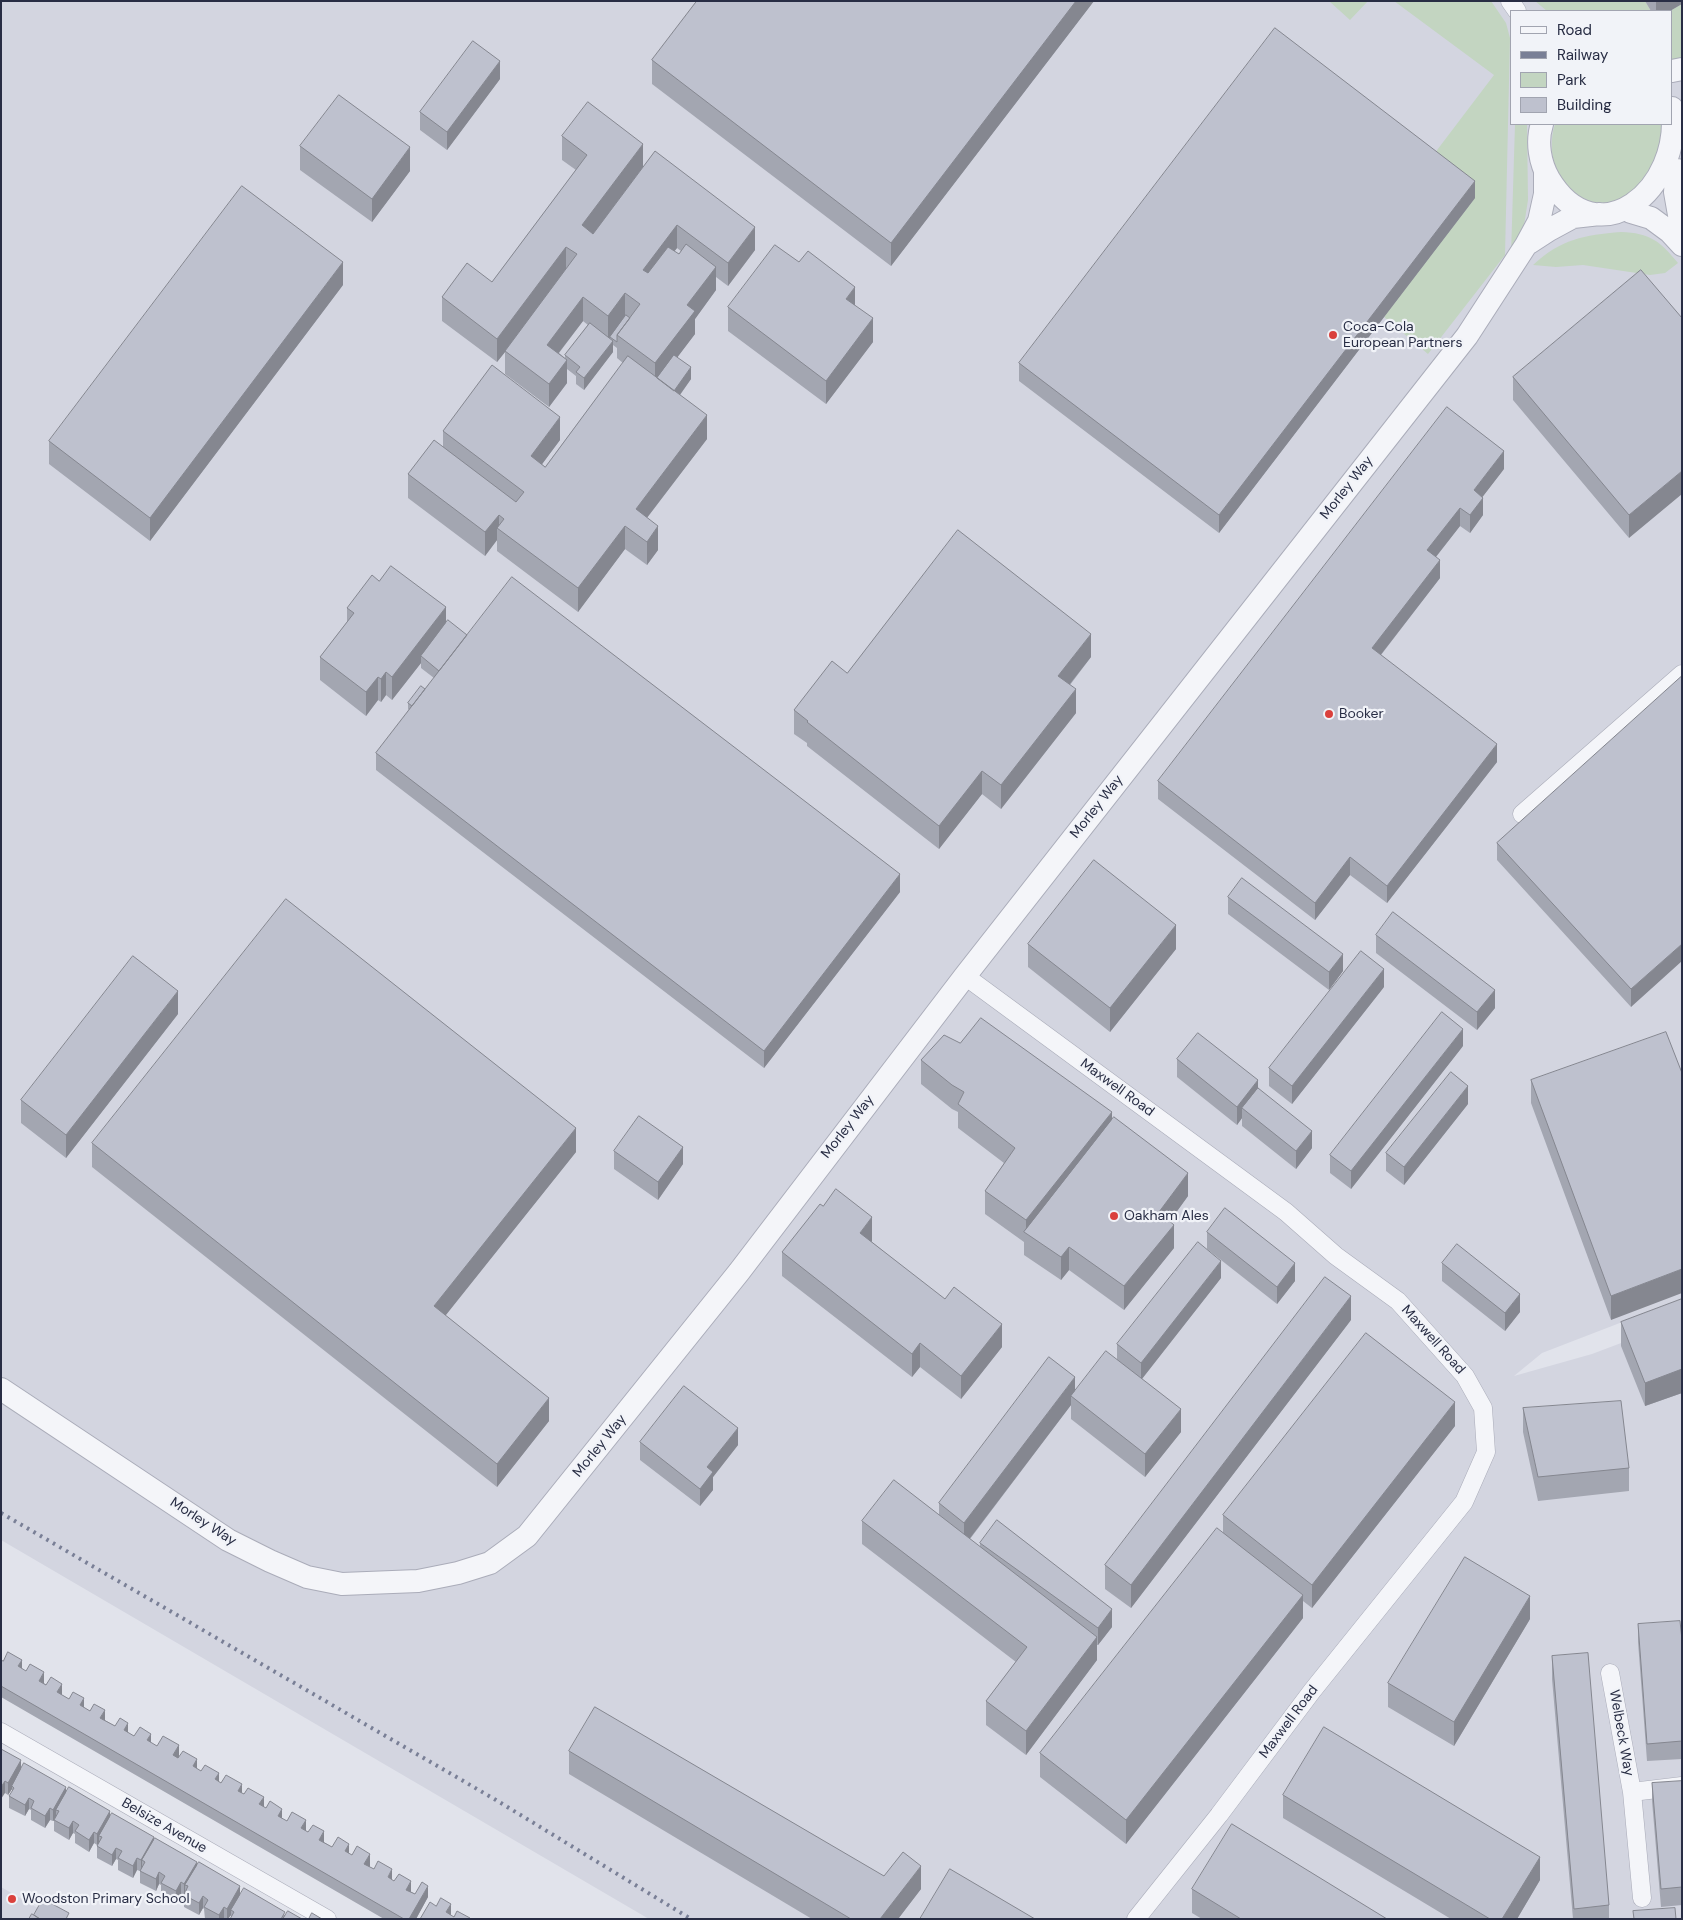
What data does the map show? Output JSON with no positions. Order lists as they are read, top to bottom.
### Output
{
  "streets": {
    "street": [
      "Morley Way",
      "Maxwell Road",
      "Welbeck Way",
      "Belsize Avenue"
    ]
  },
  "crossings": [
    ["Morley Way", "Maxwell Road"]
  ],
  "places": [
    "Coca-Cola European Partners",
    "Booker",
    "Oakham Ales",
    "Woodston Primary School"
  ],
  "legend": [
    "Road",
    "Railway",
    "Park",
    "Building"
  ]
}
